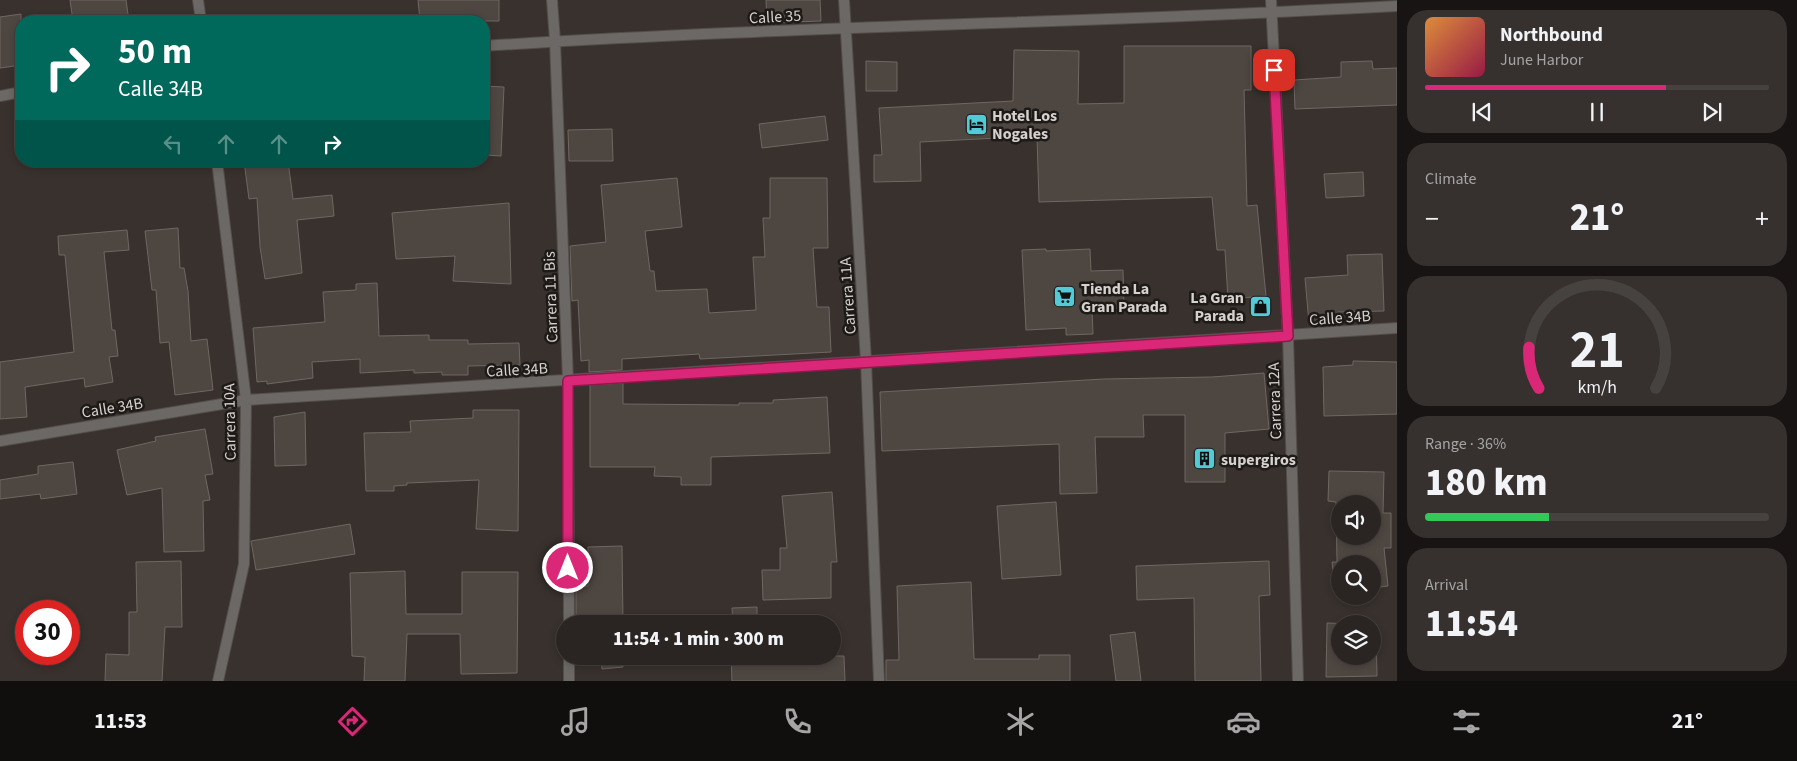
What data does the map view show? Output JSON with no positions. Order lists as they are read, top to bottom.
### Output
{
  "streets": {
    "street": [
      "Calle 35",
      "Carrera 11A",
      "Carrera 11 Bis",
      "Calle 34B",
      "Carrera 12A",
      "Carrera 10A"
    ]
  },
  "crossings": [
    ["Calle 35", "Carrera 11A"],
    ["Calle 35", "Carrera 11 Bis"],
    ["Calle 35", "Carrera 12A"],
    ["Carrera 11A", "Calle 34B"],
    ["Carrera 11 Bis", "Calle 34B"],
    ["Calle 34B", "Carrera 12A"],
    ["Calle 34B", "Carrera 10A"]
  ],
  "places": {
    "hotel": ["Hotel Los Nogales"],
    "supermarket": ["Tienda La Gran Parada"],
    "shop": ["La Gran Parada"],
    "building": ["supergiros"]
  },
  "page": {
    "turn": ["50 m", "Calle 34B"],
    "song": ["Northbound", "June Harbor"],
    "tile": [
      "Climate",
      ["Range · 36%", "180 km"],
      ["Arrival", "11:54"]
    ],
    "heat": ["−", "21°", "+"],
    "limit": "30",
    "trip": "11:54 · 1 min · 300 m",
    "tabs": ["11:53", "21°"],
    "gauge": ["21", "km/h"]
  }
}
